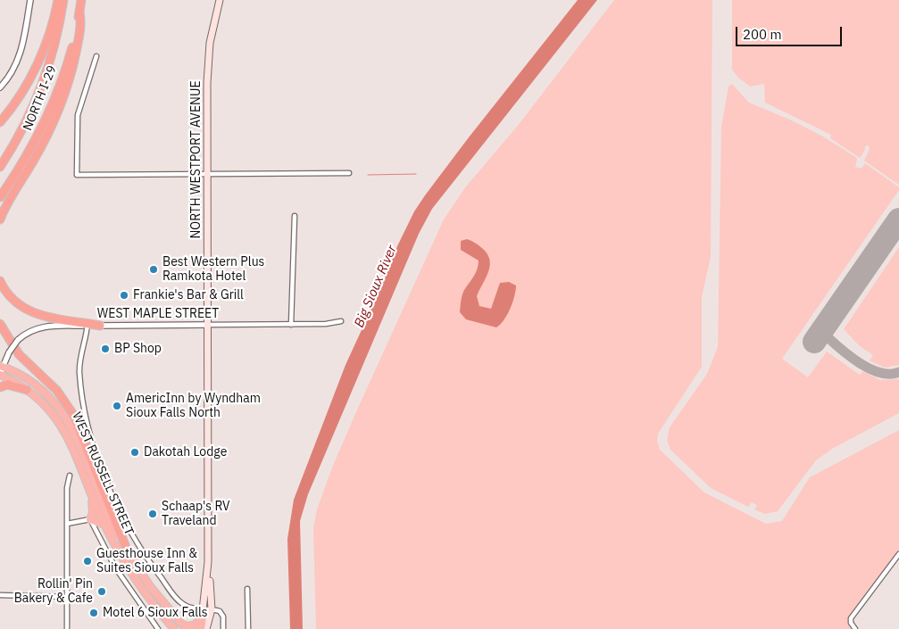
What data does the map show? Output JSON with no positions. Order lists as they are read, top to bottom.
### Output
{
  "streets": {
    "highway": ["NORTH I-29", "WEST RUSSELL STREET"],
    "main road": ["NORTH WESTPORT AVENUE"],
    "street": ["WEST MAPLE STREET"]
  },
  "crossings": [
    ["NORTH WESTPORT AVENUE", "WEST MAPLE STREET"],
    ["NORTH WESTPORT AVENUE", "WEST RUSSELL STREET"],
    ["WEST MAPLE STREET", "WEST RUSSELL STREET"]
  ],
  "water": ["Big Sioux River"],
  "places": [
    "Best Western Plus Ramkota Hotel",
    "Frankie's Bar & Grill",
    "BP Shop",
    "AmericInn by Wyndham Sioux Falls North",
    "Dakotah Lodge",
    "Schaap's RV Traveland",
    "Guesthouse Inn & Suites Sioux Falls",
    "Rollin' Pin Bakery & Cafe",
    "Motel 6 Sioux Falls"
  ],
  "scale_bar": "200 m"
}
